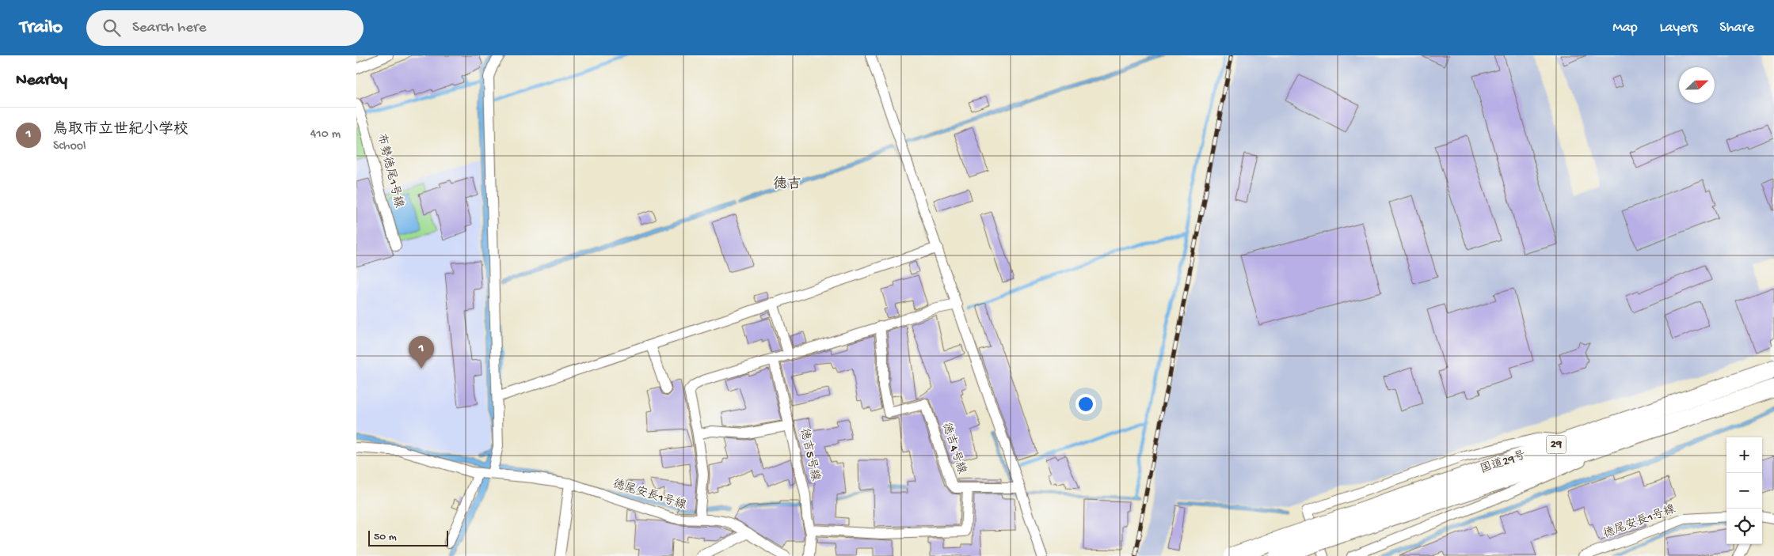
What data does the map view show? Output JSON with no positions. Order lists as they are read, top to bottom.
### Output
{
  "streets": {
    "highway": ["29", "国道29号"],
    "street": [
      "布勢徳尾1号線",
      "徳吉4号線",
      "徳吉5号線",
      "徳尾安長1号線"
    ]
  },
  "districts": ["徳吉"],
  "scale_bar": "50 m",
  "north": "right",
  "page": {
    "header": "Trailo",
    "search": "Search here",
    "nav": ["Map", "Layers", "Share"],
    "heading": "Nearby",
    "list": [
      {
        "mark": "1",
        "name": "鳥取市立世紀小学校",
        "note": "School",
        "value": "410 m"
      }
    ],
    "pins": "1",
    "map_buttons": ["+", "−"],
    "scale": "50 m"
  }
}
